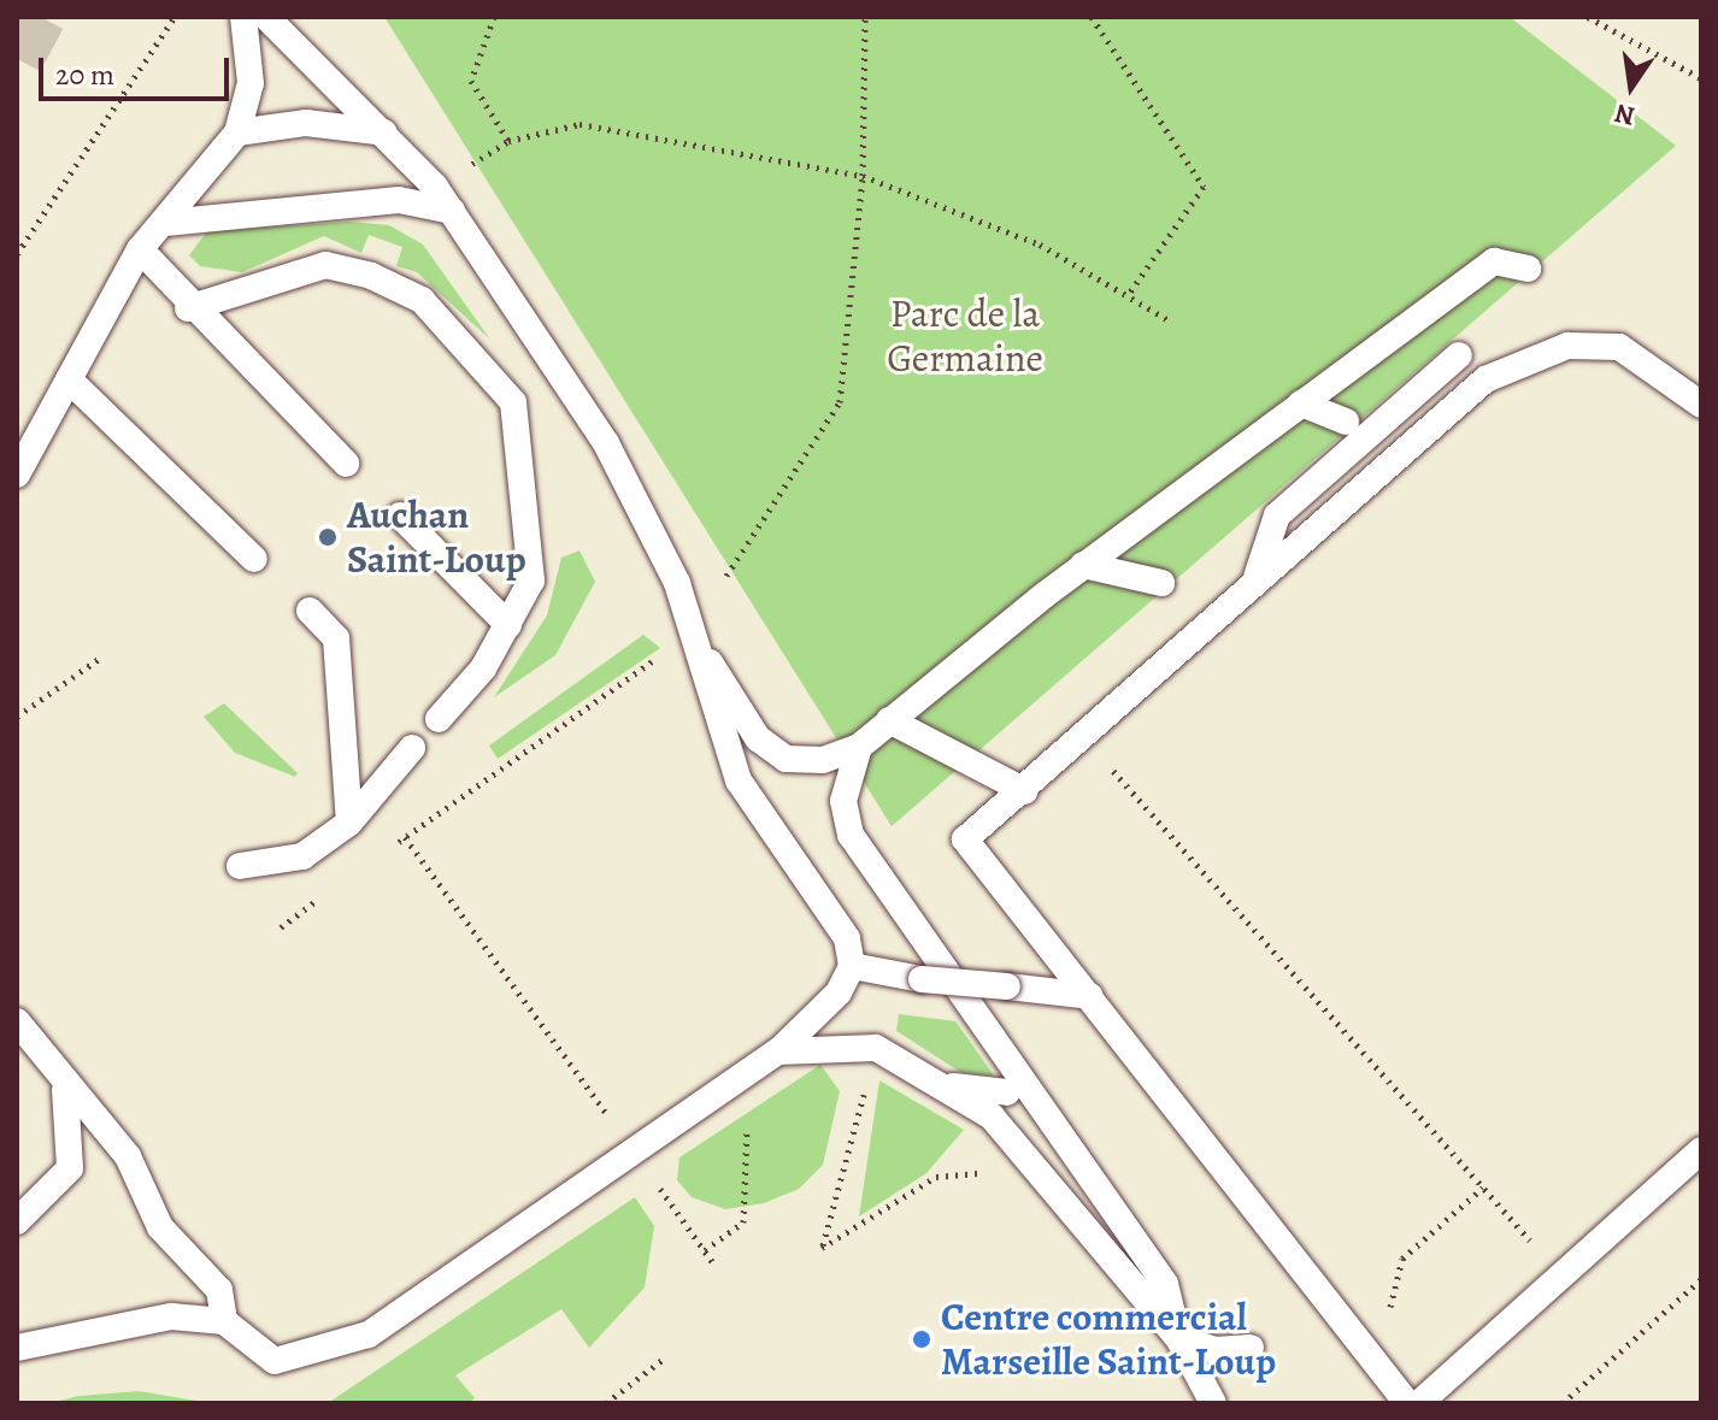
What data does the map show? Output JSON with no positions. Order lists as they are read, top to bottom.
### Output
{
  "parks": ["Parc de la Germaine"],
  "places": ["Auchan Saint-Loup", "Centre commercial Marseille Saint-Loup"],
  "scale_bar": "20 m",
  "north": "bottom"
}
